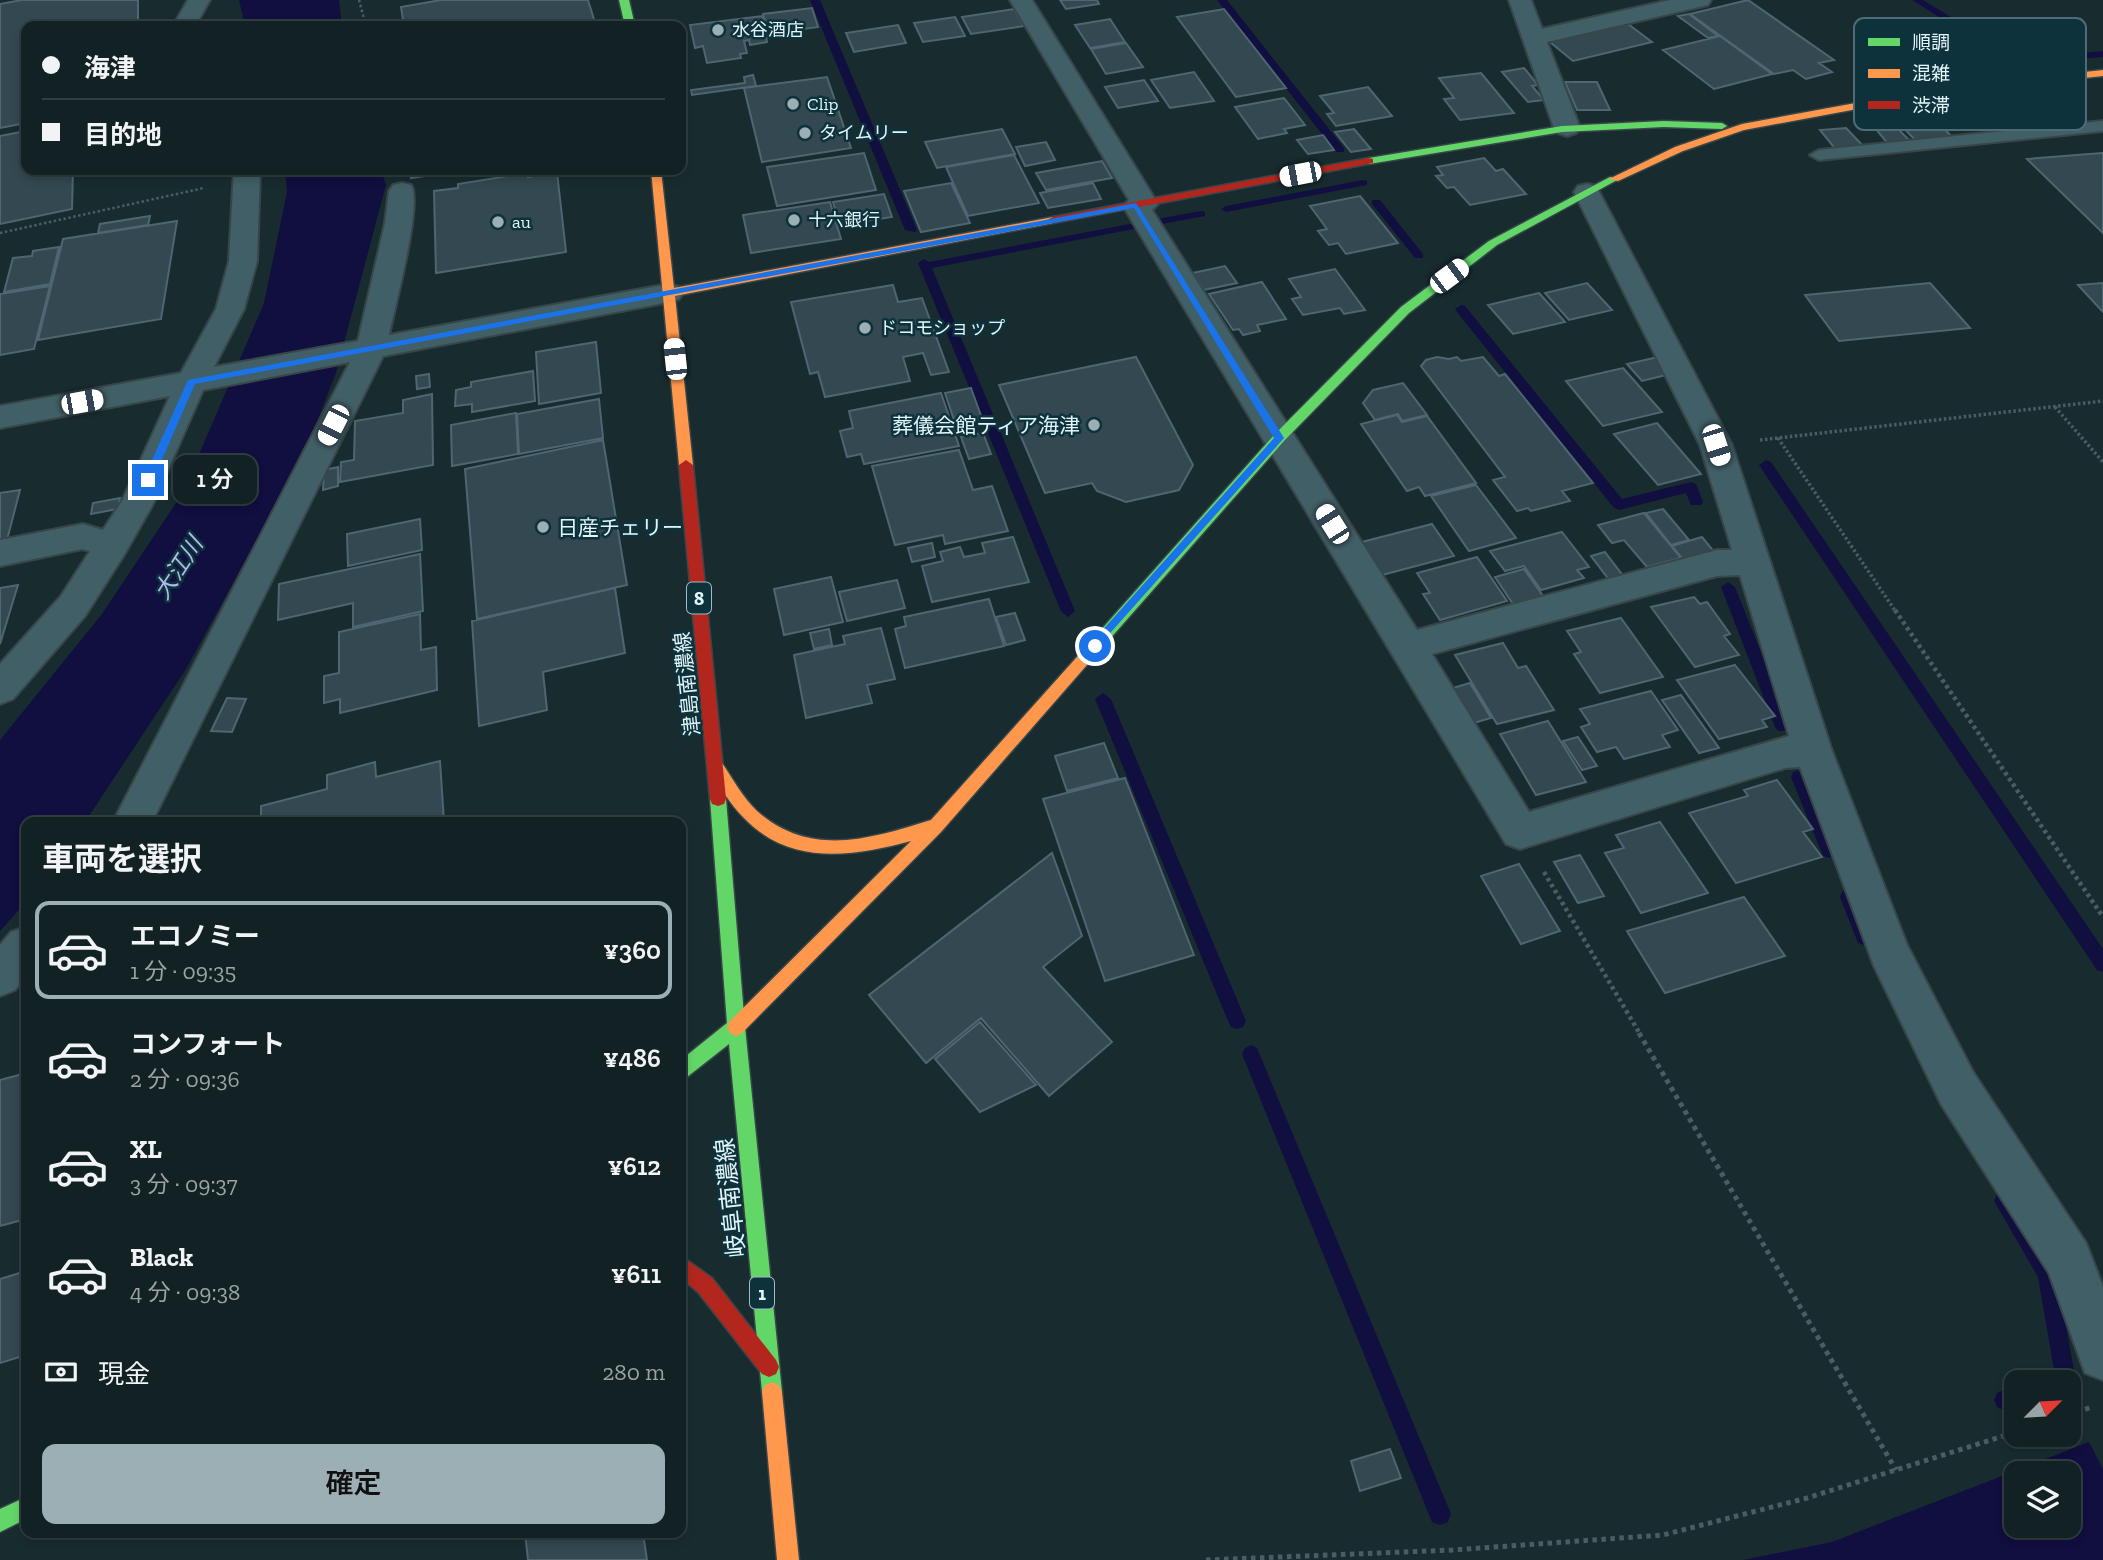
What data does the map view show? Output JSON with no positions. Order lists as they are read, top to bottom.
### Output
{
  "streets": {
    "street": [
      "8",
      "津島南濃線",
      "岐阜南濃線",
      "1"
    ]
  },
  "crossings": [
    ["津島南濃線", "岐阜南濃線"],
    ["岐阜南濃線", "1"]
  ],
  "water": ["大江川"],
  "places": [
    "水谷酒店",
    "Clip",
    "タイムリー",
    "十六銀行",
    "au",
    "ドコモショップ",
    "葬儀会館ティア海津",
    "日産チェリー"
  ],
  "legend": ["順調", "混雑", "渋滞"],
  "north": "top right",
  "page": {
    "banner": ["海津", "目的地"],
    "bubble": "1 分",
    "heading": "車両を選択",
    "list": [
      {
        "name": "エコノミー",
        "note": "1 分 · 09:35",
        "value": "¥360"
      },
      {
        "name": "コンフォート",
        "note": "2 分 · 09:36",
        "value": "¥486"
      },
      {
        "name": "XL",
        "note": "3 分 · 09:37",
        "value": "¥612"
      },
      {
        "name": "Black",
        "note": "4 分 · 09:38",
        "value": "¥611"
      }
    ],
    "pay": ["現金", "280 m"],
    "buttons": "確定"
  }
}
